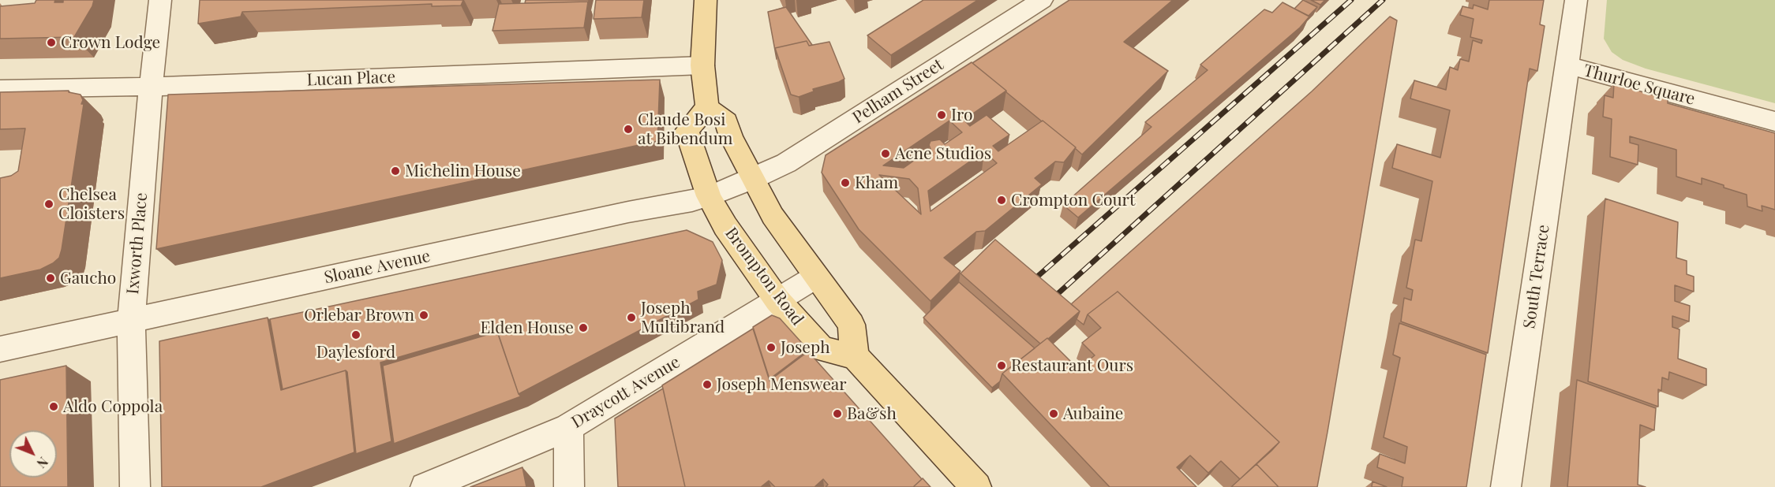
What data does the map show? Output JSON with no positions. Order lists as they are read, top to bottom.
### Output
{
  "streets": {
    "main road": ["Brompton Road"],
    "street": [
      "Lucan Place",
      "Thurloe Square",
      "Pelham Street",
      "Ixworth Place",
      "Sloane Avenue",
      "South Terrace",
      "Draycott Avenue"
    ]
  },
  "crossings": [
    ["Lucan Place", "Ixworth Place"],
    ["Thurloe Square", "South Terrace"],
    ["Pelham Street", "Sloane Avenue"],
    ["Ixworth Place", "Sloane Avenue"],
    ["Sloane Avenue", "Brompton Road"],
    ["Brompton Road", "Draycott Avenue"]
  ],
  "places": [
    "Crown Lodge",
    "Iro",
    "Claude Bosi at Bibendum",
    "Acne Studios",
    "Michelin House",
    "Kham",
    "Crompton Court",
    "Chelsea Cloisters",
    "Gaucho",
    "Orlebar Brown",
    "Joseph Multibrand",
    "Elden House",
    "Daylesford",
    "Joseph",
    "Restaurant Ours",
    "Joseph Menswear",
    "Aldo Coppola",
    "Ba&sh",
    "Aubaine"
  ],
  "north": "bottom right"
}
